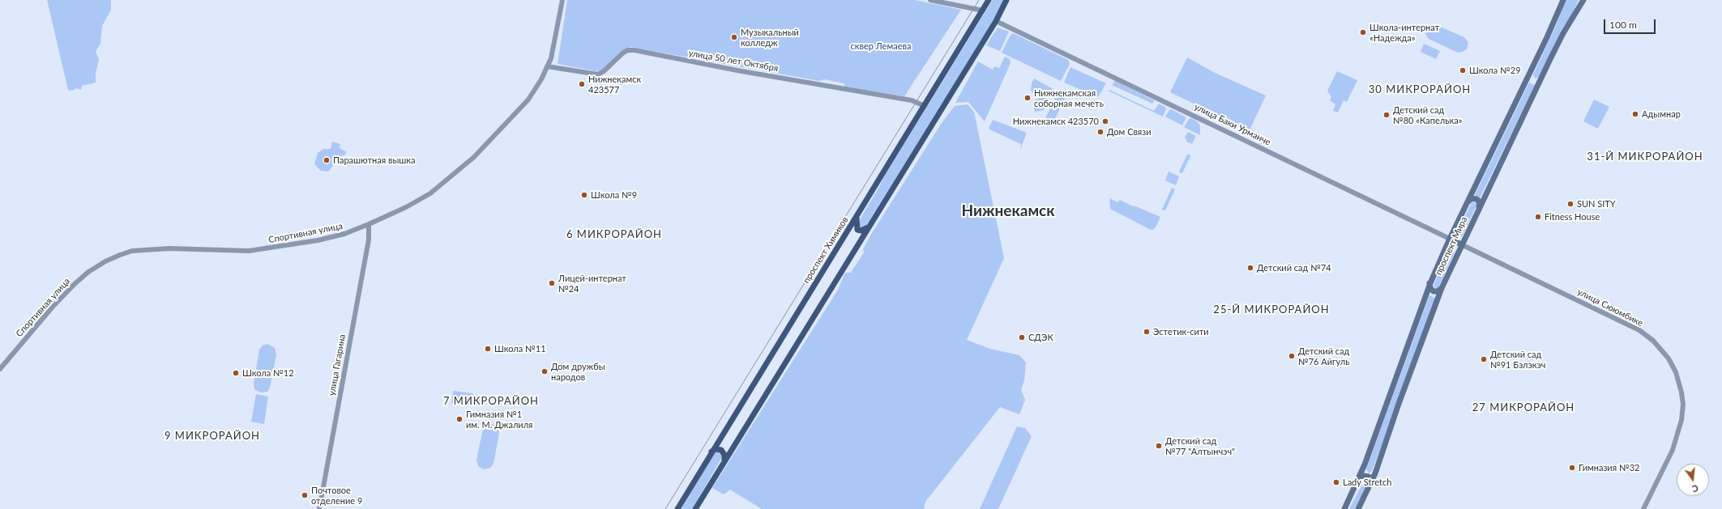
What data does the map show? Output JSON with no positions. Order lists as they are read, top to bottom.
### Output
{
  "streets": {
    "main road": ["улица Баки Урманче", "проспект Мира", "проспект Химиков"],
    "street": [
      "улица 50 лет Октября",
      "Спортивная улица",
      "улица Сююмбике",
      "улица Гагарина"
    ]
  },
  "crossings": [
    ["улица 50 лет Октября", "Спортивная улица"],
    ["улица 50 лет Октября", "проспект Химиков"],
    ["улица Баки Урманче", "проспект Мира"],
    ["улица Баки Урманче", "улица Сююмбике"],
    ["Спортивная улица", "улица Гагарина"],
    ["проспект Мира", "улица Сююмбике"]
  ],
  "districts": [
    "30 МИКРОРАЙОН",
    "31-Й МИКРОРАЙОН",
    "Нижнекамск",
    "6 МИКРОРАЙОН",
    "25-Й МИКРОРАЙОН",
    "7 МИКРОРАЙОН",
    "27 МИКРОРАЙОН",
    "9 МИКРОРАЙОН"
  ],
  "parks": ["сквер Лемаева"],
  "places": [
    "Школа-интернат «Надежда»",
    "Музыкальный колледж",
    "Школа №29",
    "Нижнекамск 423577",
    "Нижнекамская соборная мечеть",
    "Адымнар",
    "Детский сад №80 «Капелька»",
    "Нижнекамск 423570",
    "Дом Связи",
    "Парашютная вышка",
    "Школа №9",
    "SUN SITY",
    "Fitness House",
    "Детский сад №74",
    "Лицей-интернат №24",
    "Эстетик-сити",
    "СДЭК",
    "Школа №11",
    "Детский сад №76 Айгуль",
    "Детский сад №91 Бэлэкэч",
    "Дом дружбы народов",
    "Школа №12",
    "Гимназия №1 им. М. Джалиля",
    "Детский сад №77 \"Алтынчэч\"",
    "Гимназия №32",
    "Lady Stretch",
    "Почтовое отделение 9"
  ],
  "scale_bar": "100 m",
  "north": "bottom"
}
